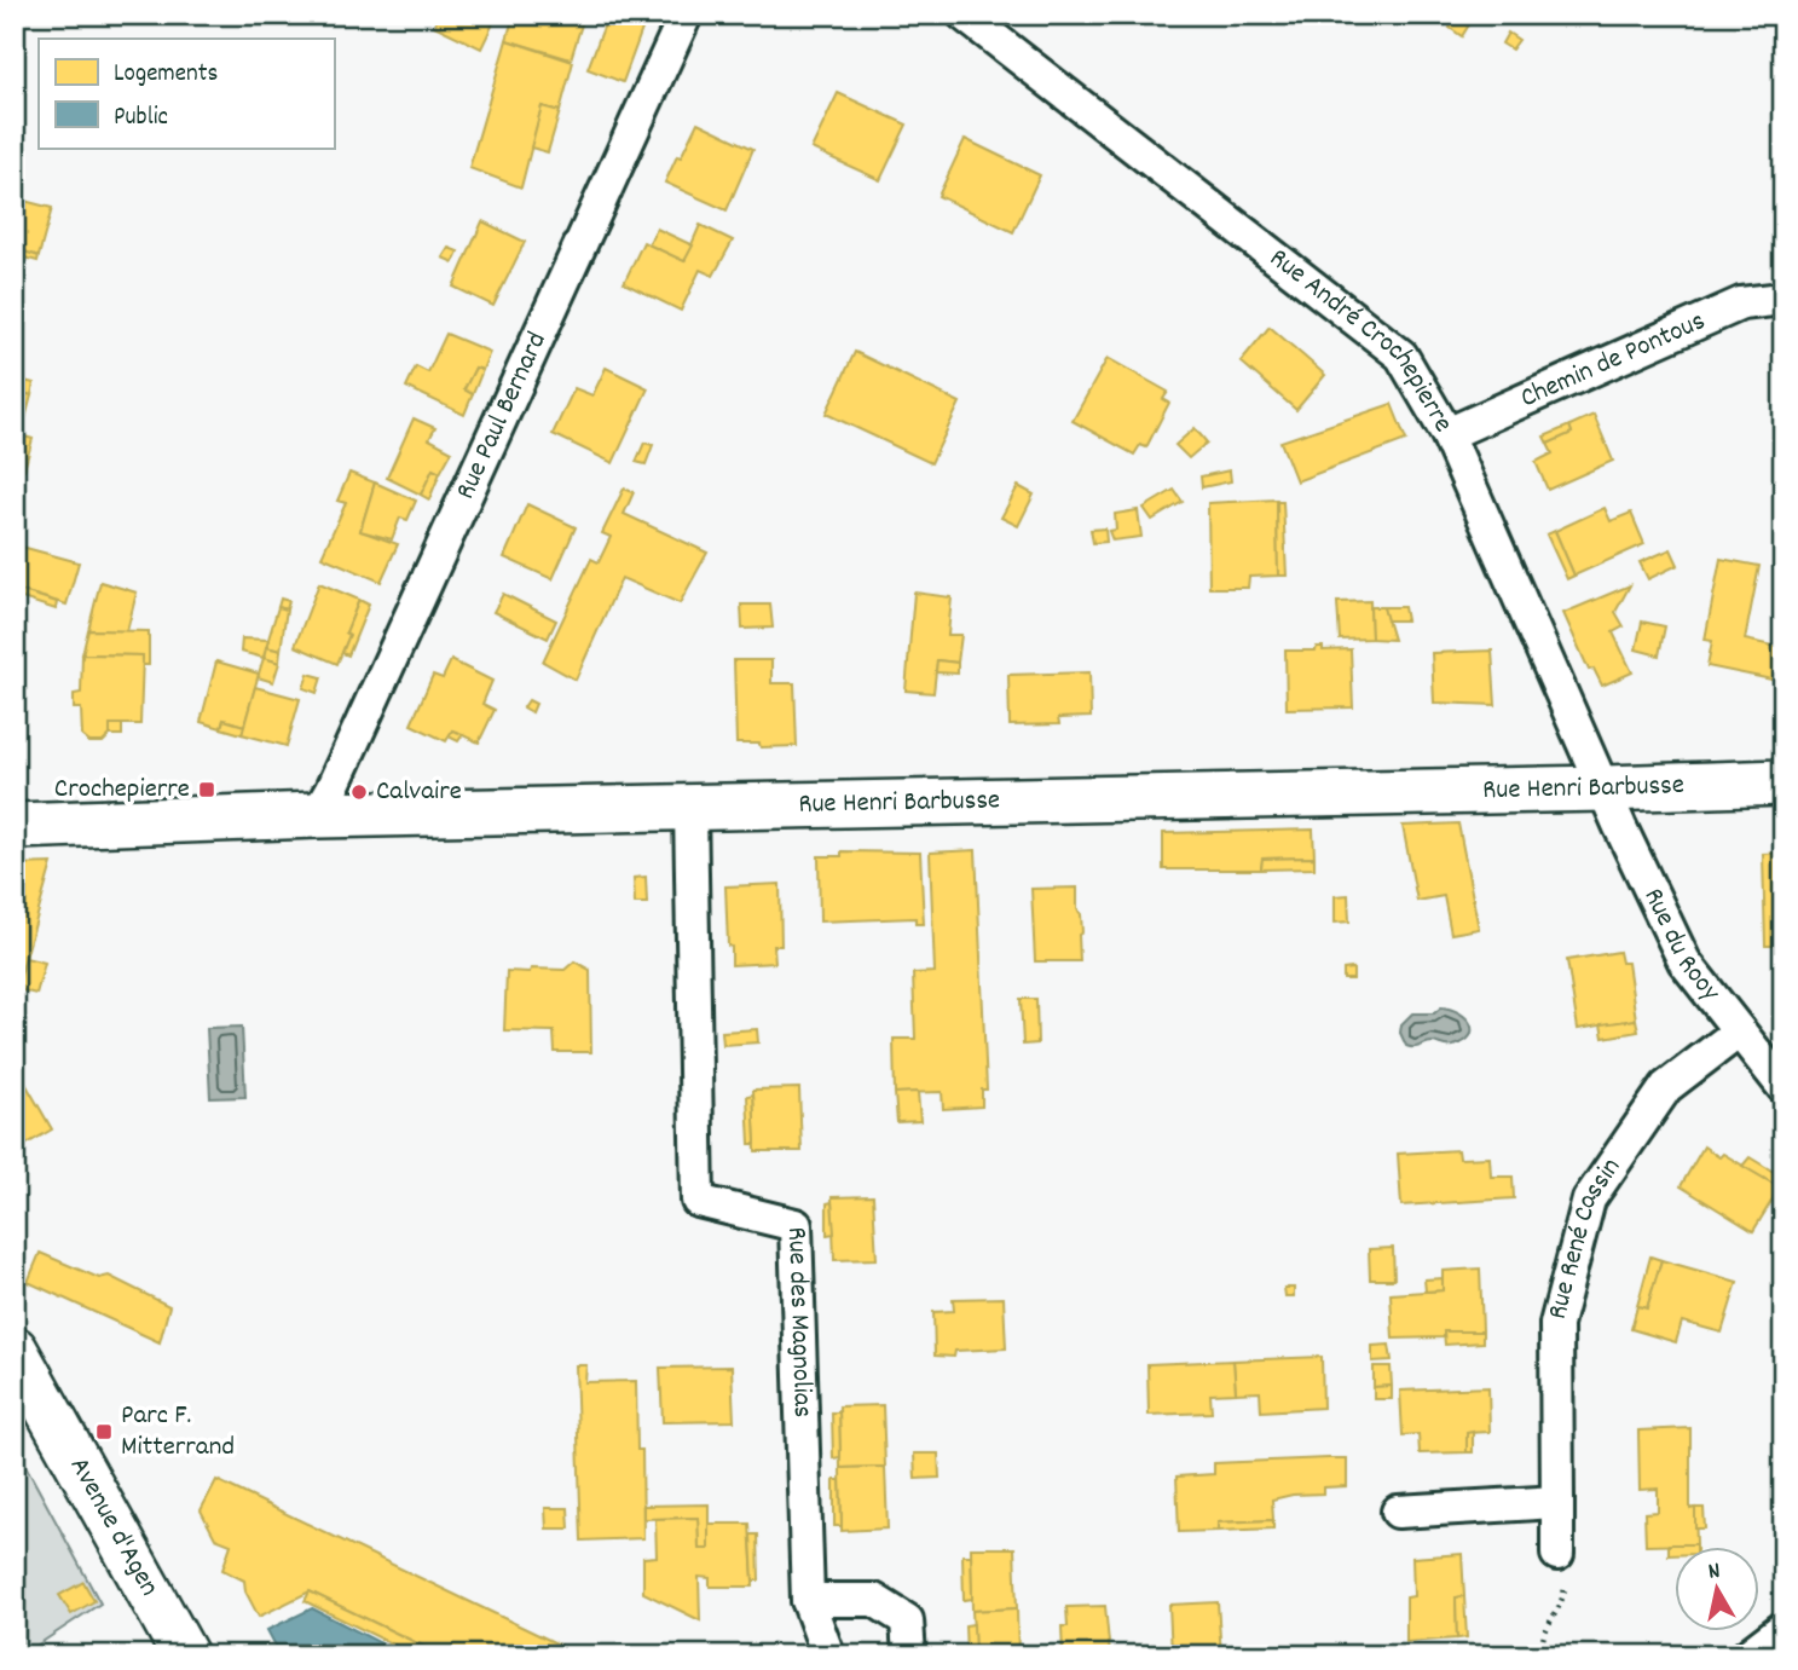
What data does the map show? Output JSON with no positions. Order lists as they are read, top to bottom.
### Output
{
  "streets": {
    "main road": ["Rue Henri Barbusse", "Avenue d'Agen"],
    "street": [
      "Rue André Crochepierre",
      "Chemin de Pontous",
      "Rue Paul Bernard",
      "Rue du Rooy",
      "Rue René Cassin",
      "Rue des Magnolias"
    ]
  },
  "crossings": [
    ["Rue André Crochepierre", "Chemin de Pontous"],
    ["Rue André Crochepierre", "Rue Henri Barbusse"],
    ["Rue André Crochepierre", "Rue du Rooy"],
    ["Rue Paul Bernard", "Rue Henri Barbusse"],
    ["Rue Henri Barbusse", "Rue du Rooy"],
    ["Rue Henri Barbusse", "Rue des Magnolias"],
    ["Rue du Rooy", "Rue René Cassin"]
  ],
  "places": {
    "transit": ["Crochepierre", "Parc F. Mitterrand"],
    "other": ["Calvaire"]
  },
  "legend": ["Logements", "Public"],
  "north": "top"
}
